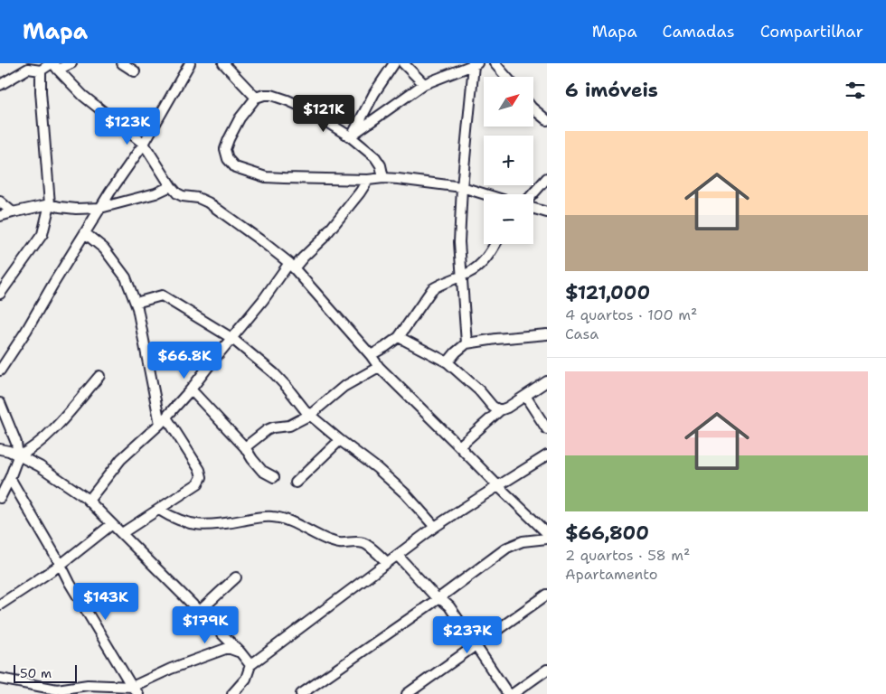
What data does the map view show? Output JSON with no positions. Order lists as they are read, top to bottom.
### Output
{
  "scale_bar": "50 m",
  "north": "top right",
  "page": {
    "header": "Mapa",
    "nav": ["Mapa", "Camadas", "Compartilhar"],
    "heading": "6 imóveis",
    "map_buttons": ["+", "−"],
    "price": [
      "$121K",
      "$123K",
      "$66.8K",
      "$143K",
      "$179K",
      "$237K"
    ],
    "list": [
      {
        "name": "$121,000",
        "note": "4 quartos · 100 m² · Casa"
      },
      {
        "name": "$66,800",
        "note": "2 quartos · 58 m² · Apartamento"
      }
    ],
    "scale": "50 m"
  }
}
